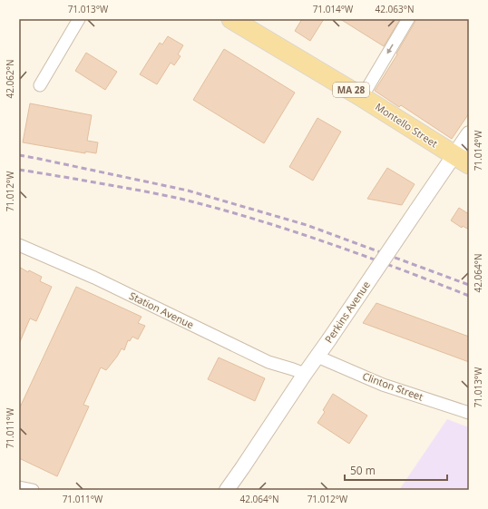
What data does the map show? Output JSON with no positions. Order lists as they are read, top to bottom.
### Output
{
  "streets": {
    "main road": ["MA 28", "Montello Street"],
    "street": ["Station Avenue", "Perkins Avenue", "Clinton Street"]
  },
  "crossings": [
    ["Montello Street", "Perkins Avenue"],
    ["Station Avenue", "Perkins Avenue"],
    ["Perkins Avenue", "Clinton Street"]
  ],
  "scale_bar": "50 m",
  "coordinates": [
    "71.013°W",
    "71.014°W",
    "42.063°N",
    "42.062°N",
    "71.012°W",
    "42.064°N",
    "71.011°W"
  ]
}
